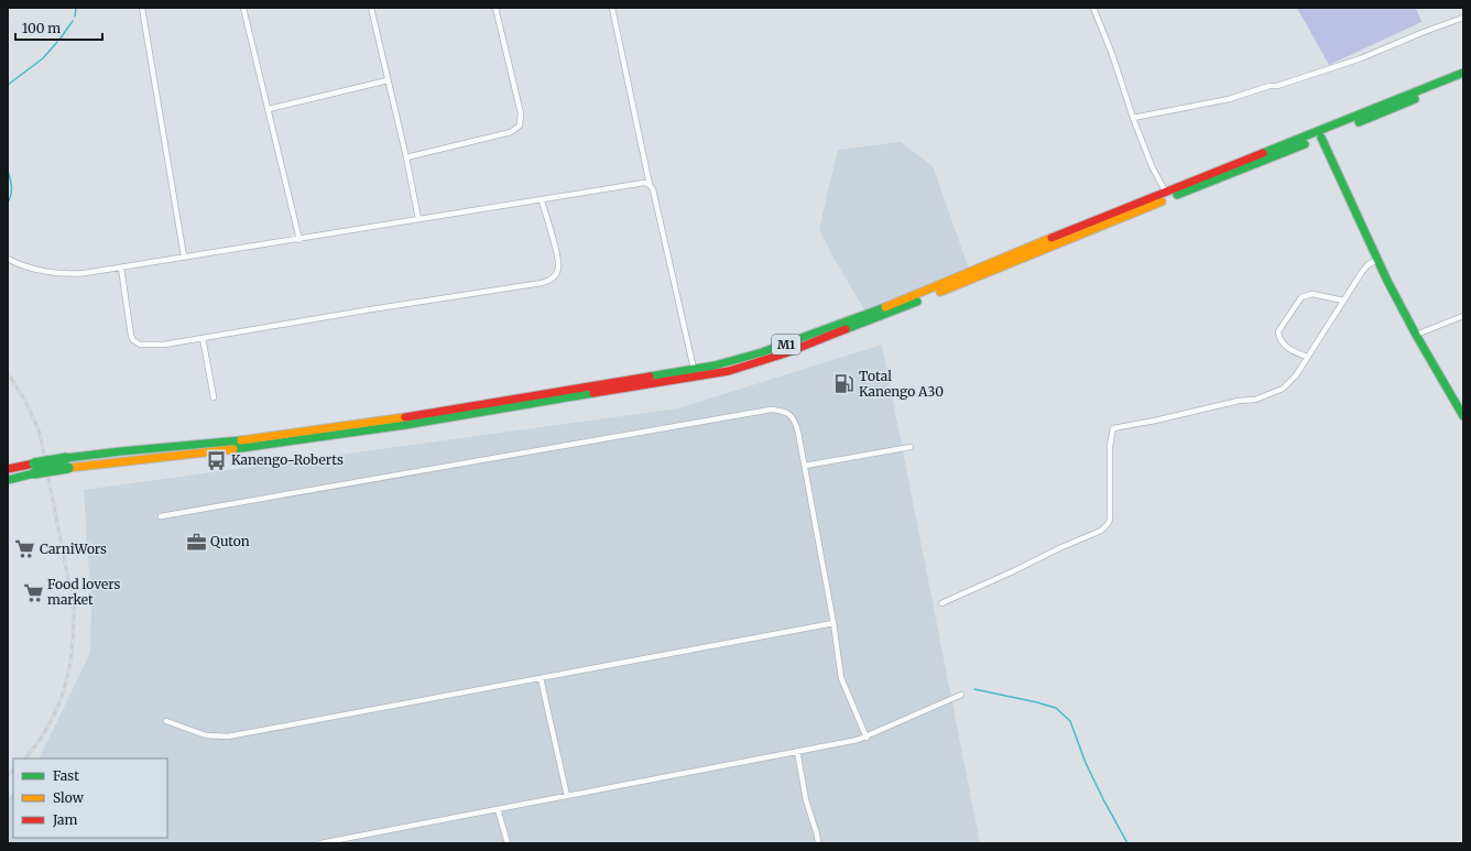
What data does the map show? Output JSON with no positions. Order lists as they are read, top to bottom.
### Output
{
  "streets": {
    "main road": ["M1"]
  },
  "places": {
    "fuel station": ["Total Kanengo A30"],
    "bus stop": ["Kanengo-Roberts"],
    "office": ["Quton"],
    "supermarket": ["CarniWors", "Food lovers market"]
  },
  "legend": ["Fast", "Slow", "Jam"],
  "scale_bar": "100 m"
}
